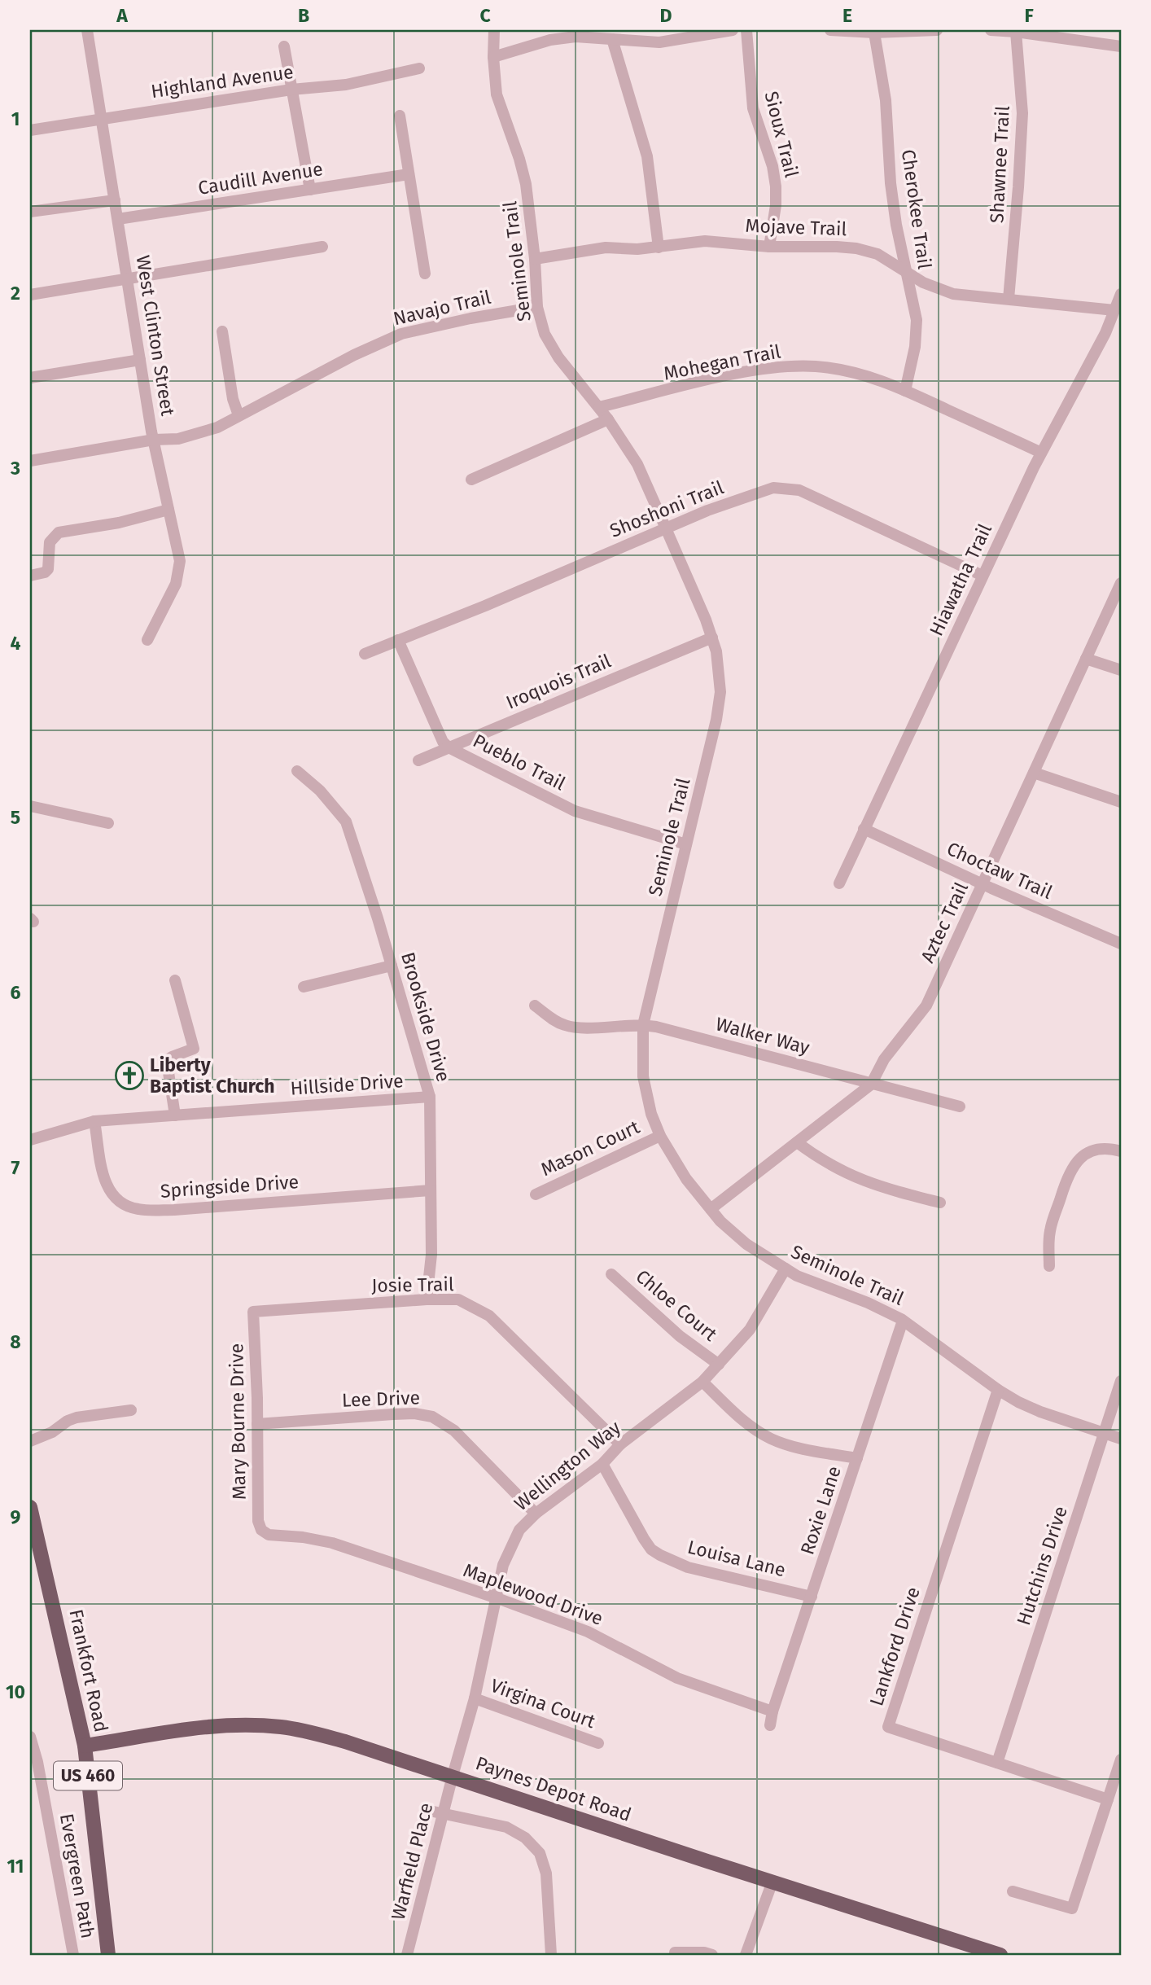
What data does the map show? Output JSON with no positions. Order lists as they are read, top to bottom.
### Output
{
  "streets": {
    "main road": ["Frankfort Road", "US 460", "Paynes Depot Road"],
    "street": [
      "Highland Avenue",
      "Sioux Trail",
      "Shawnee Trail",
      "Caudill Avenue",
      "Cherokee Trail",
      "Mojave Trail",
      "Seminole Trail",
      "Navajo Trail",
      "West Clinton Street",
      "Mohegan Trail",
      "Shoshoni Trail",
      "Hiawatha Trail",
      "Iroquois Trail",
      "Pueblo Trail",
      "Choctaw Trail",
      "Aztec Trail",
      "Brookside Drive",
      "Walker Way",
      "Hillside Drive",
      "Mason Court",
      "Springside Drive",
      "Josie Trail",
      "Chloe Court",
      "Lee Drive",
      "Mary Bourne Drive",
      "Wellington Way",
      "Roxie Lane",
      "Louisa Lane",
      "Hutchins Drive",
      "Maplewood Drive",
      "Lankford Drive",
      "Virgina Court",
      "Warfield Place",
      "Evergreen Path"
    ]
  },
  "crossings": [
    ["Highland Avenue", "West Clinton Street"],
    ["Sioux Trail", "Mojave Trail"],
    ["Shawnee Trail", "Mojave Trail"],
    ["Caudill Avenue", "West Clinton Street"],
    ["Cherokee Trail", "Mojave Trail"],
    ["Cherokee Trail", "Mohegan Trail"],
    ["Mojave Trail", "Seminole Trail"],
    ["Mojave Trail", "Hiawatha Trail"],
    ["Seminole Trail", "Navajo Trail"],
    ["Seminole Trail", "Mohegan Trail"],
    ["Seminole Trail", "Shoshoni Trail"],
    ["Seminole Trail", "Iroquois Trail"],
    ["Seminole Trail", "Pueblo Trail"],
    ["Seminole Trail", "Aztec Trail"],
    ["Seminole Trail", "Walker Way"],
    ["Seminole Trail", "Mason Court"],
    ["Seminole Trail", "Wellington Way"],
    ["Seminole Trail", "Roxie Lane"],
    ["Seminole Trail", "Hutchins Drive"],
    ["Seminole Trail", "Lankford Drive"],
    ["Navajo Trail", "West Clinton Street"],
    ["Mohegan Trail", "Hiawatha Trail"],
    ["Shoshoni Trail", "Hiawatha Trail"],
    ["Shoshoni Trail", "Pueblo Trail"],
    ["Hiawatha Trail", "Choctaw Trail"],
    ["Iroquois Trail", "Pueblo Trail"],
    ["Choctaw Trail", "Aztec Trail"],
    ["Aztec Trail", "Walker Way"],
    ["Brookside Drive", "Hillside Drive"],
    ["Brookside Drive", "Springside Drive"],
    ["Brookside Drive", "Josie Trail"],
    ["Hillside Drive", "Springside Drive"],
    ["Josie Trail", "Mary Bourne Drive"],
    ["Josie Trail", "Wellington Way"],
    ["Chloe Court", "Wellington Way"],
    ["Lee Drive", "Mary Bourne Drive"],
    ["Lee Drive", "Wellington Way"],
    ["Mary Bourne Drive", "Maplewood Drive"],
    ["Wellington Way", "Louisa Lane"],
    ["Wellington Way", "Maplewood Drive"],
    ["Wellington Way", "Virgina Court"],
    ["Wellington Way", "Paynes Depot Road"],
    ["Wellington Way", "Warfield Place"],
    ["Roxie Lane", "Louisa Lane"],
    ["Roxie Lane", "Maplewood Drive"],
    ["Hutchins Drive", "Lankford Drive"],
    ["Frankfort Road", "Paynes Depot Road"],
    ["Paynes Depot Road", "Warfield Place"]
  ],
  "places": {
    "church": ["Liberty Baptist Church"]
  },
  "grid": {
    "columns": [
      "A",
      "B",
      "C",
      "D",
      "E",
      "F"
    ],
    "rows": [
      "1",
      "2",
      "3",
      "4",
      "5",
      "6",
      "7",
      "8",
      "9",
      "10",
      "11"
    ]
  }
}
